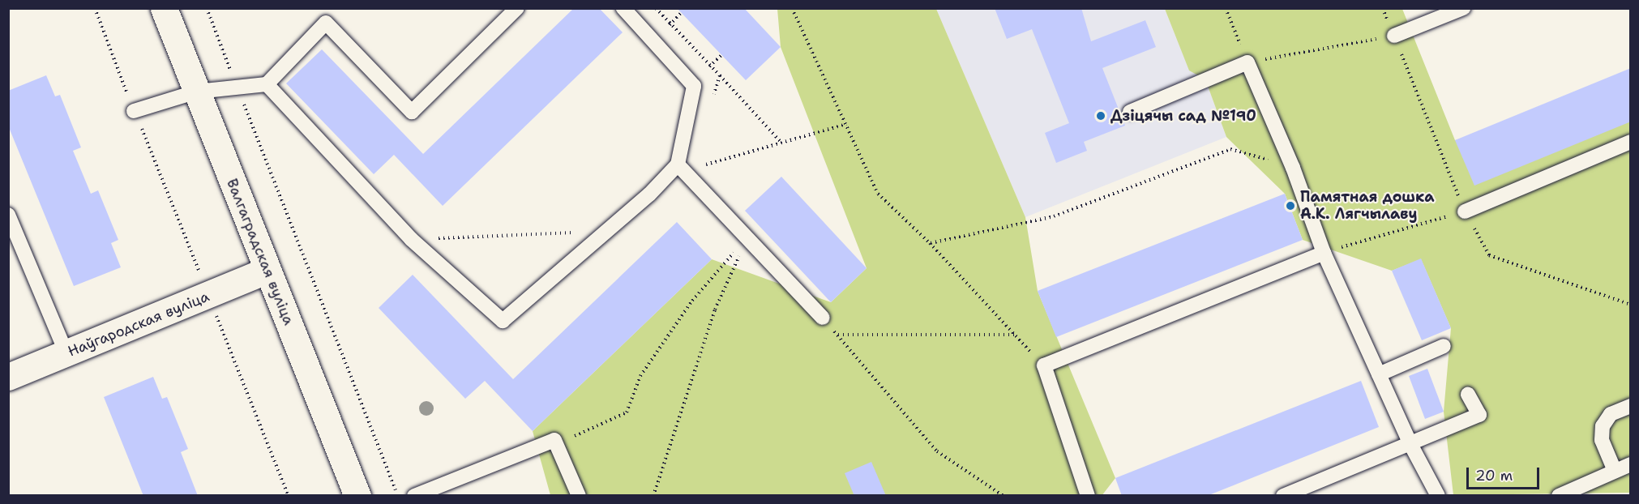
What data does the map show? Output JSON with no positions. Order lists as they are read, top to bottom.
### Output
{
  "streets": {
    "main road": ["Валгаградская вуліца", "Наўгародская вуліца"]
  },
  "crossings": [
    ["Валгаградская вуліца", "Наўгародская вуліца"]
  ],
  "places": ["Дзіцячы сад №190", "Памятная дошка А.К. Лягчылаву"],
  "scale_bar": "20 m"
}
